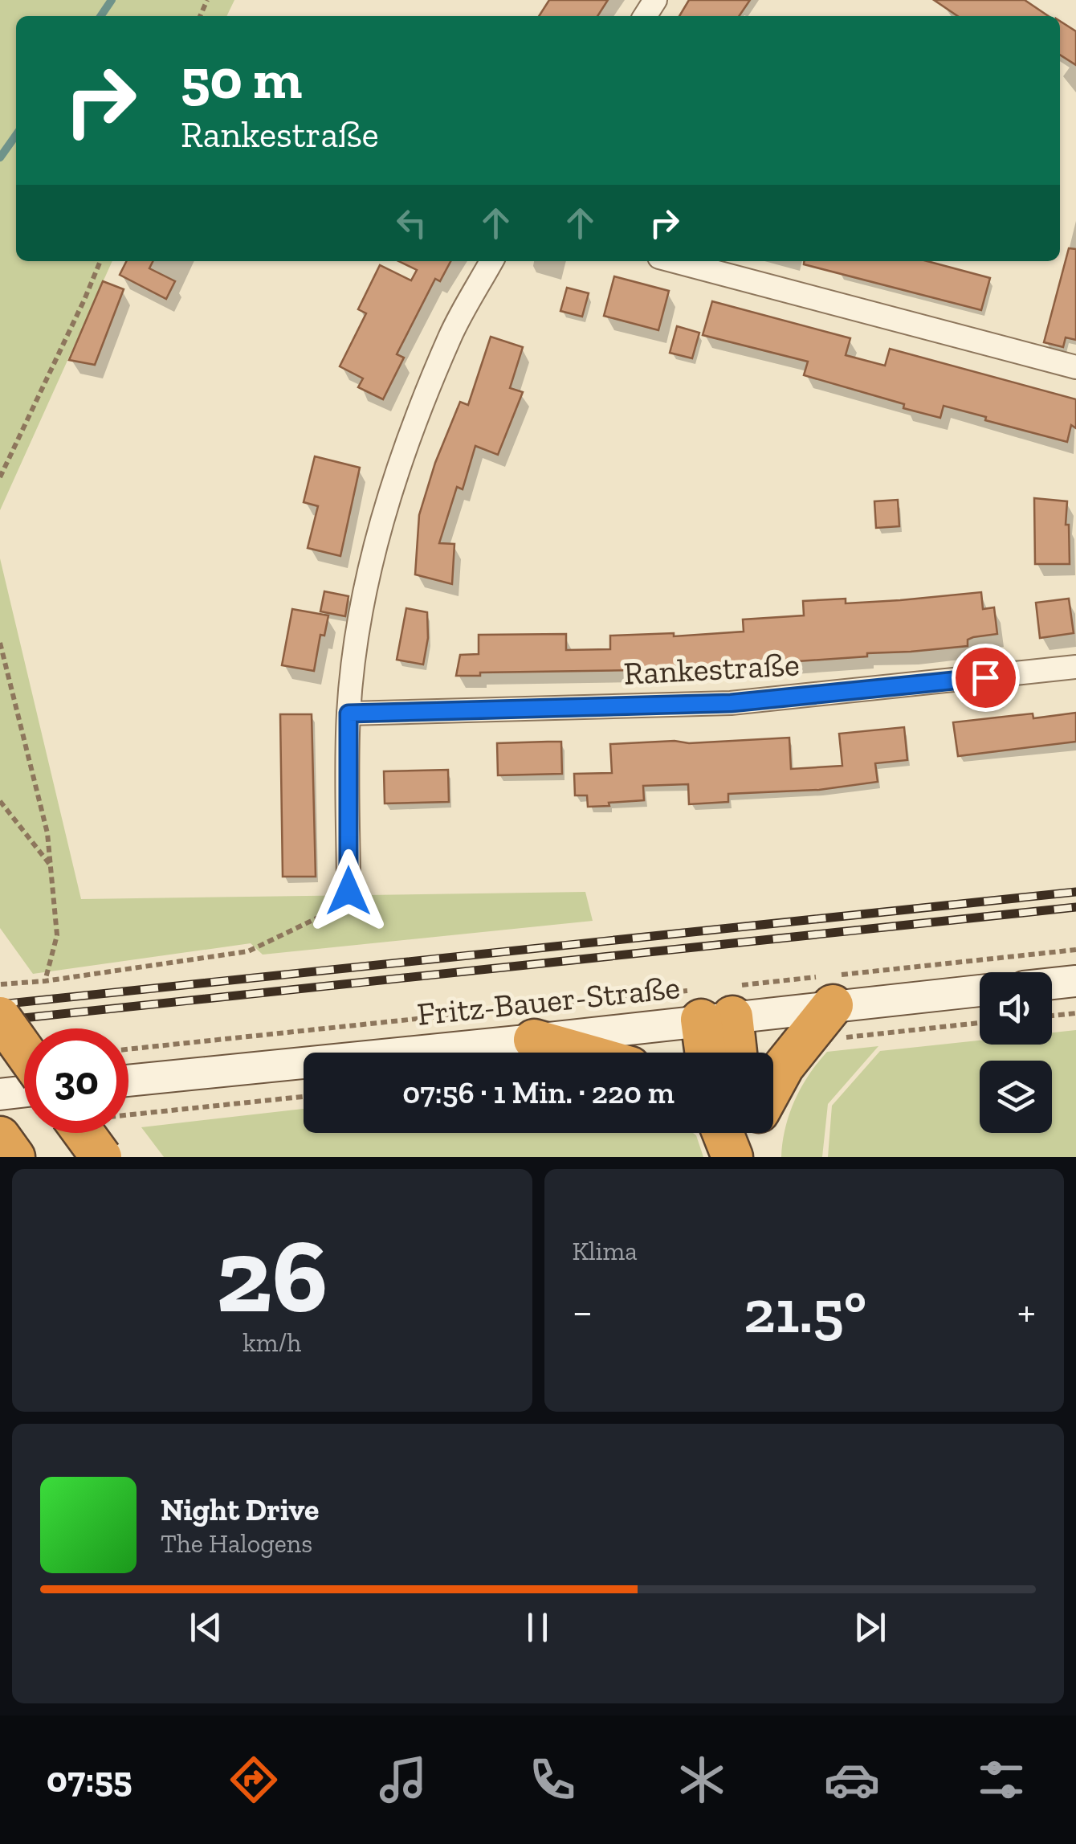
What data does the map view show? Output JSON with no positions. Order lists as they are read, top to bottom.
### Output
{
  "streets": {
    "main road": ["Fritz-Bauer-Straße"],
    "street": ["Rankestraße"]
  },
  "page": {
    "turn": ["50 m", "Rankestraße"],
    "limit": "30",
    "trip": "07:56 · 1 Min. · 220 m",
    "tile": [
      ["26", "km/h"],
      "Klima"
    ],
    "heat": ["−", "21.5°", "+"],
    "song": ["Night Drive", "The Halogens"],
    "tabs": "07:55"
  }
}
